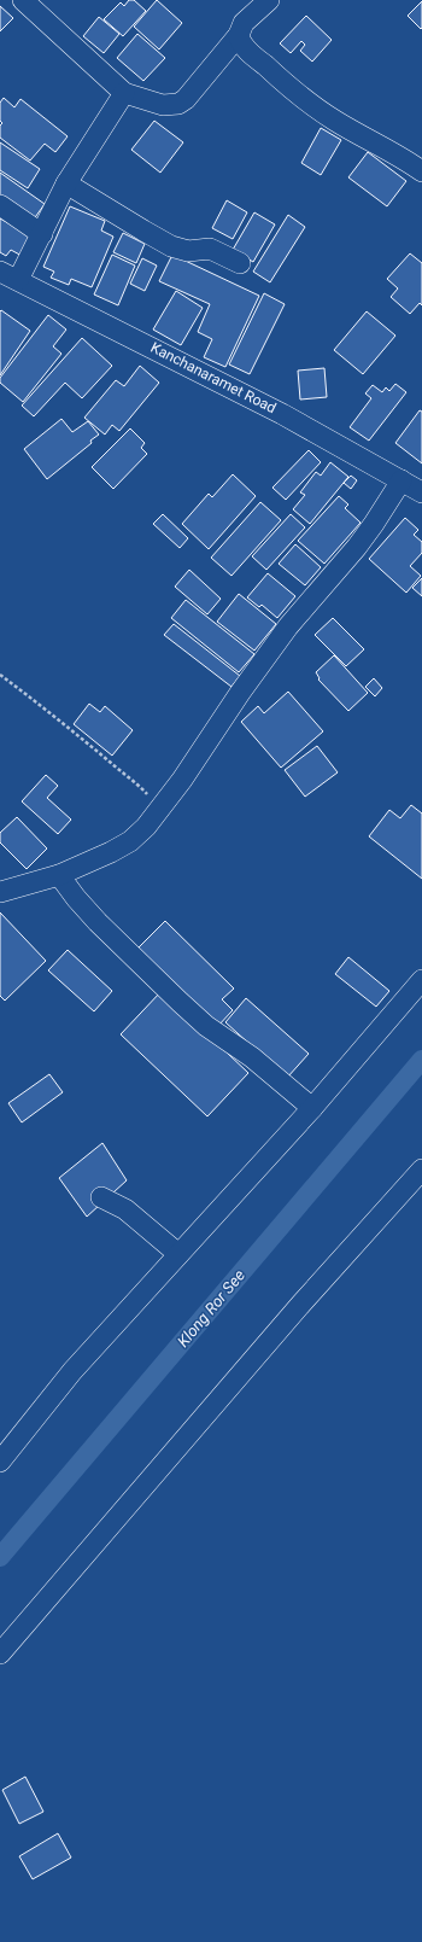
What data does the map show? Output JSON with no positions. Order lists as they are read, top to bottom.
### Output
{
  "streets": {
    "street": ["Kanchanaramet Road"]
  },
  "water": ["Klong Ror See"]
}
